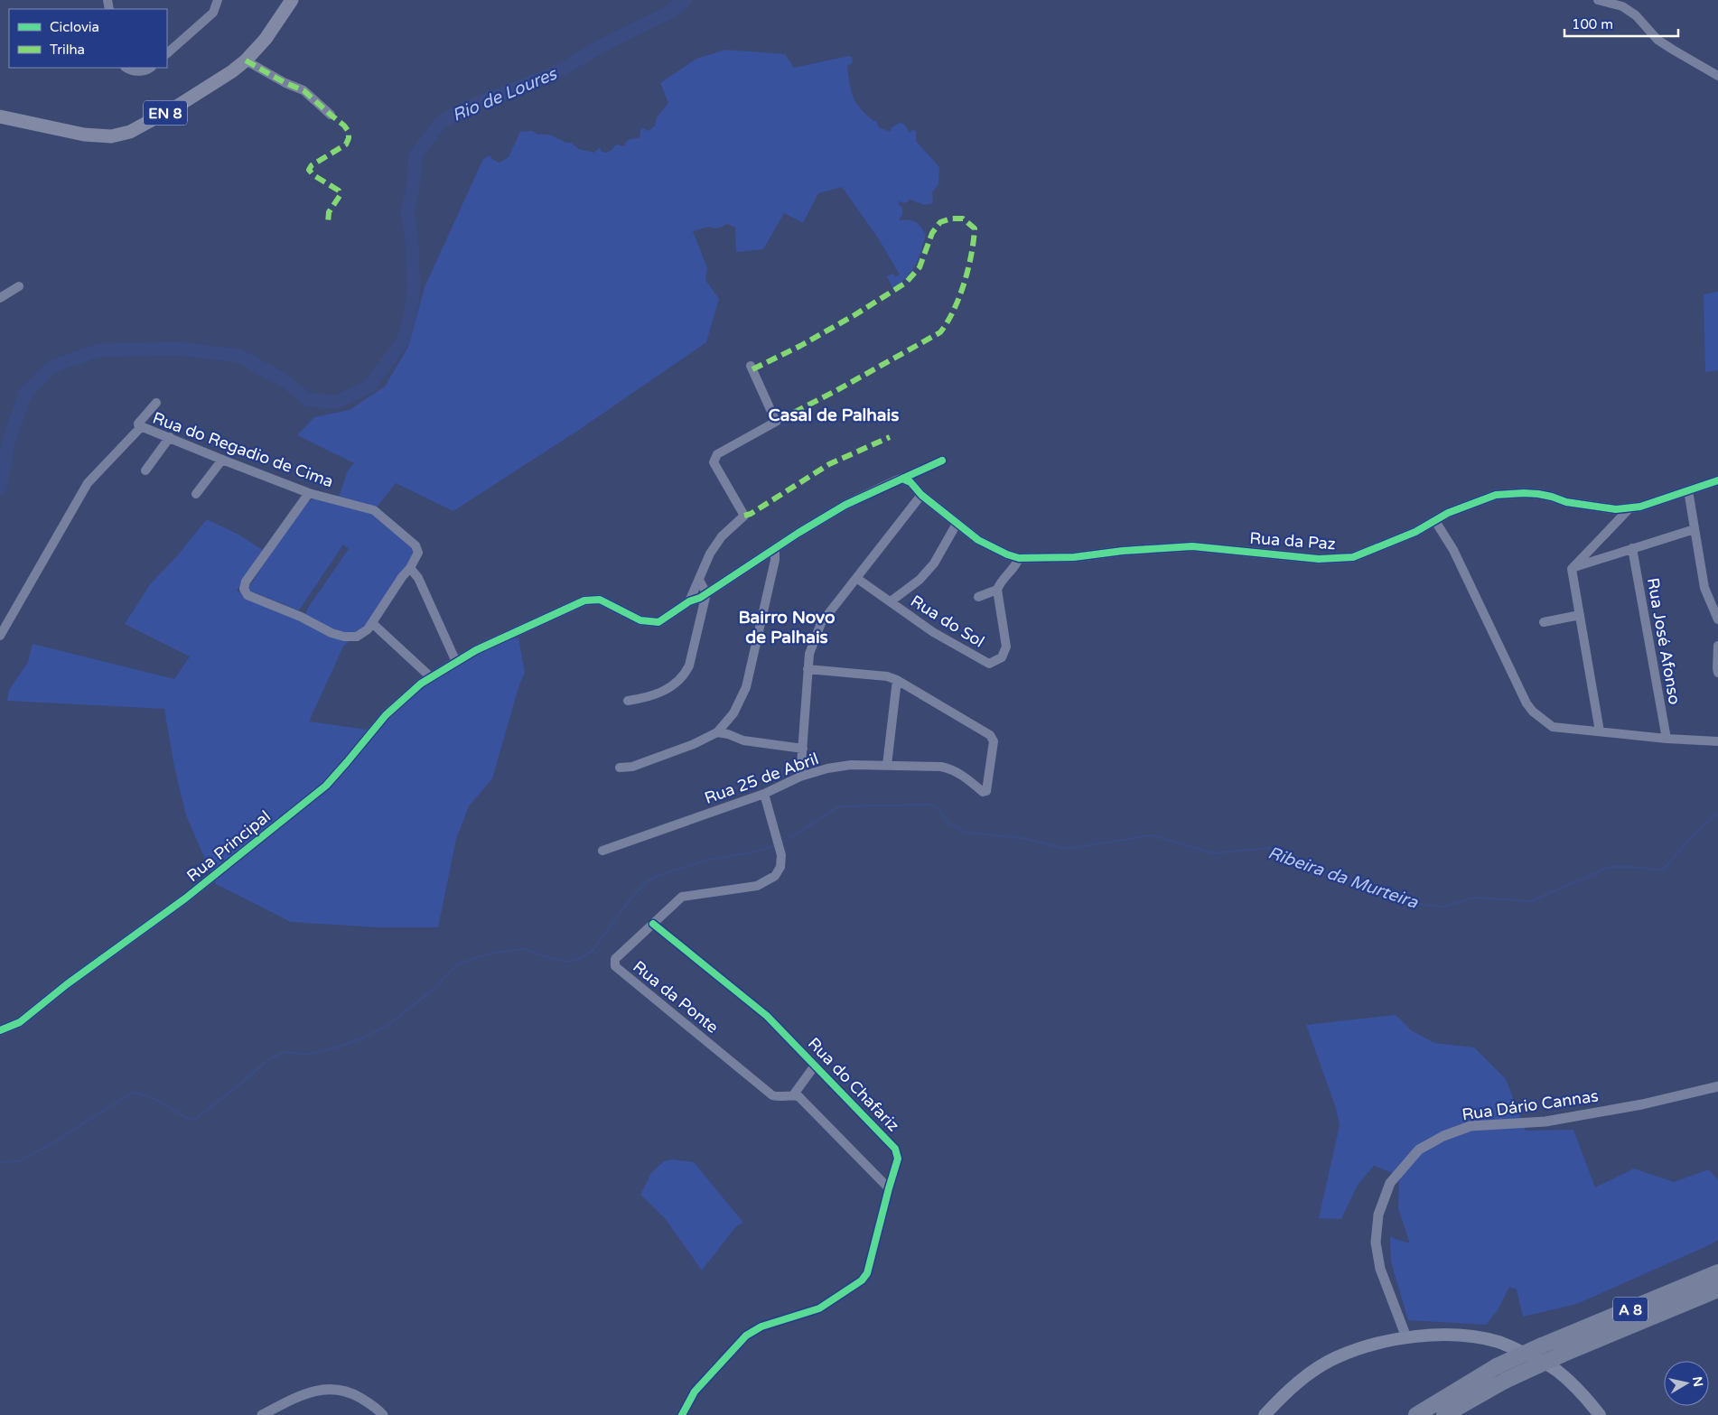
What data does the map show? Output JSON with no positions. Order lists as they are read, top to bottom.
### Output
{
  "streets": {
    "highway": ["A 8"],
    "main road": ["EN 8"],
    "street": [
      "Rua do Regadio de Cima",
      "Rua da Paz",
      "Rua do Sol",
      "Rua José Afonso",
      "Rua 25 de Abril",
      "Rua Principal",
      "Rua da Ponte",
      "Rua do Chafariz",
      "Rua Dário Cannas"
    ]
  },
  "crossings": [
    ["Rua da Paz", "Rua Principal"],
    ["Rua 25 de Abril", "Rua da Ponte"],
    ["Rua da Ponte", "Rua do Chafariz"]
  ],
  "districts": ["Casal de Palhais", "Bairro Novo de Palhais"],
  "water": ["Rio de Loures", "Ribeira da Murteira"],
  "legend": ["Ciclovia", "Trilha"],
  "scale_bar": "100 m",
  "north": "right"
}
